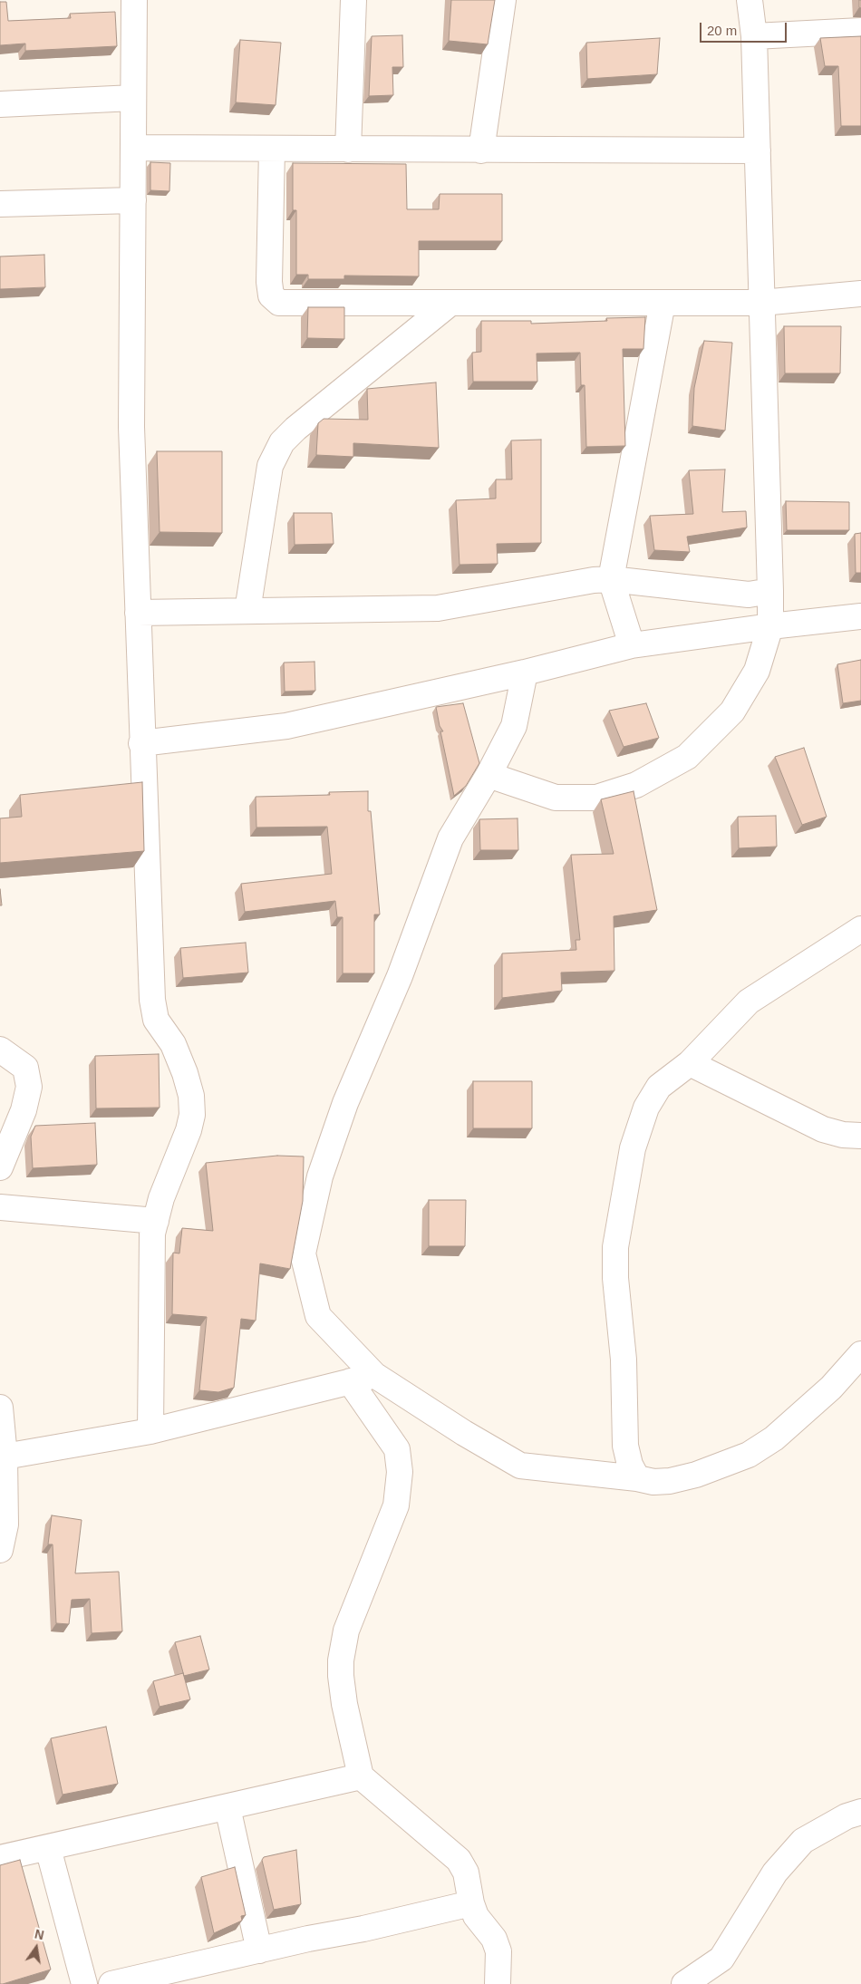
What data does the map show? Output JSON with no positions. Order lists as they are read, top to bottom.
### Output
{
  "scale_bar": "20 m",
  "north": "top"
}
